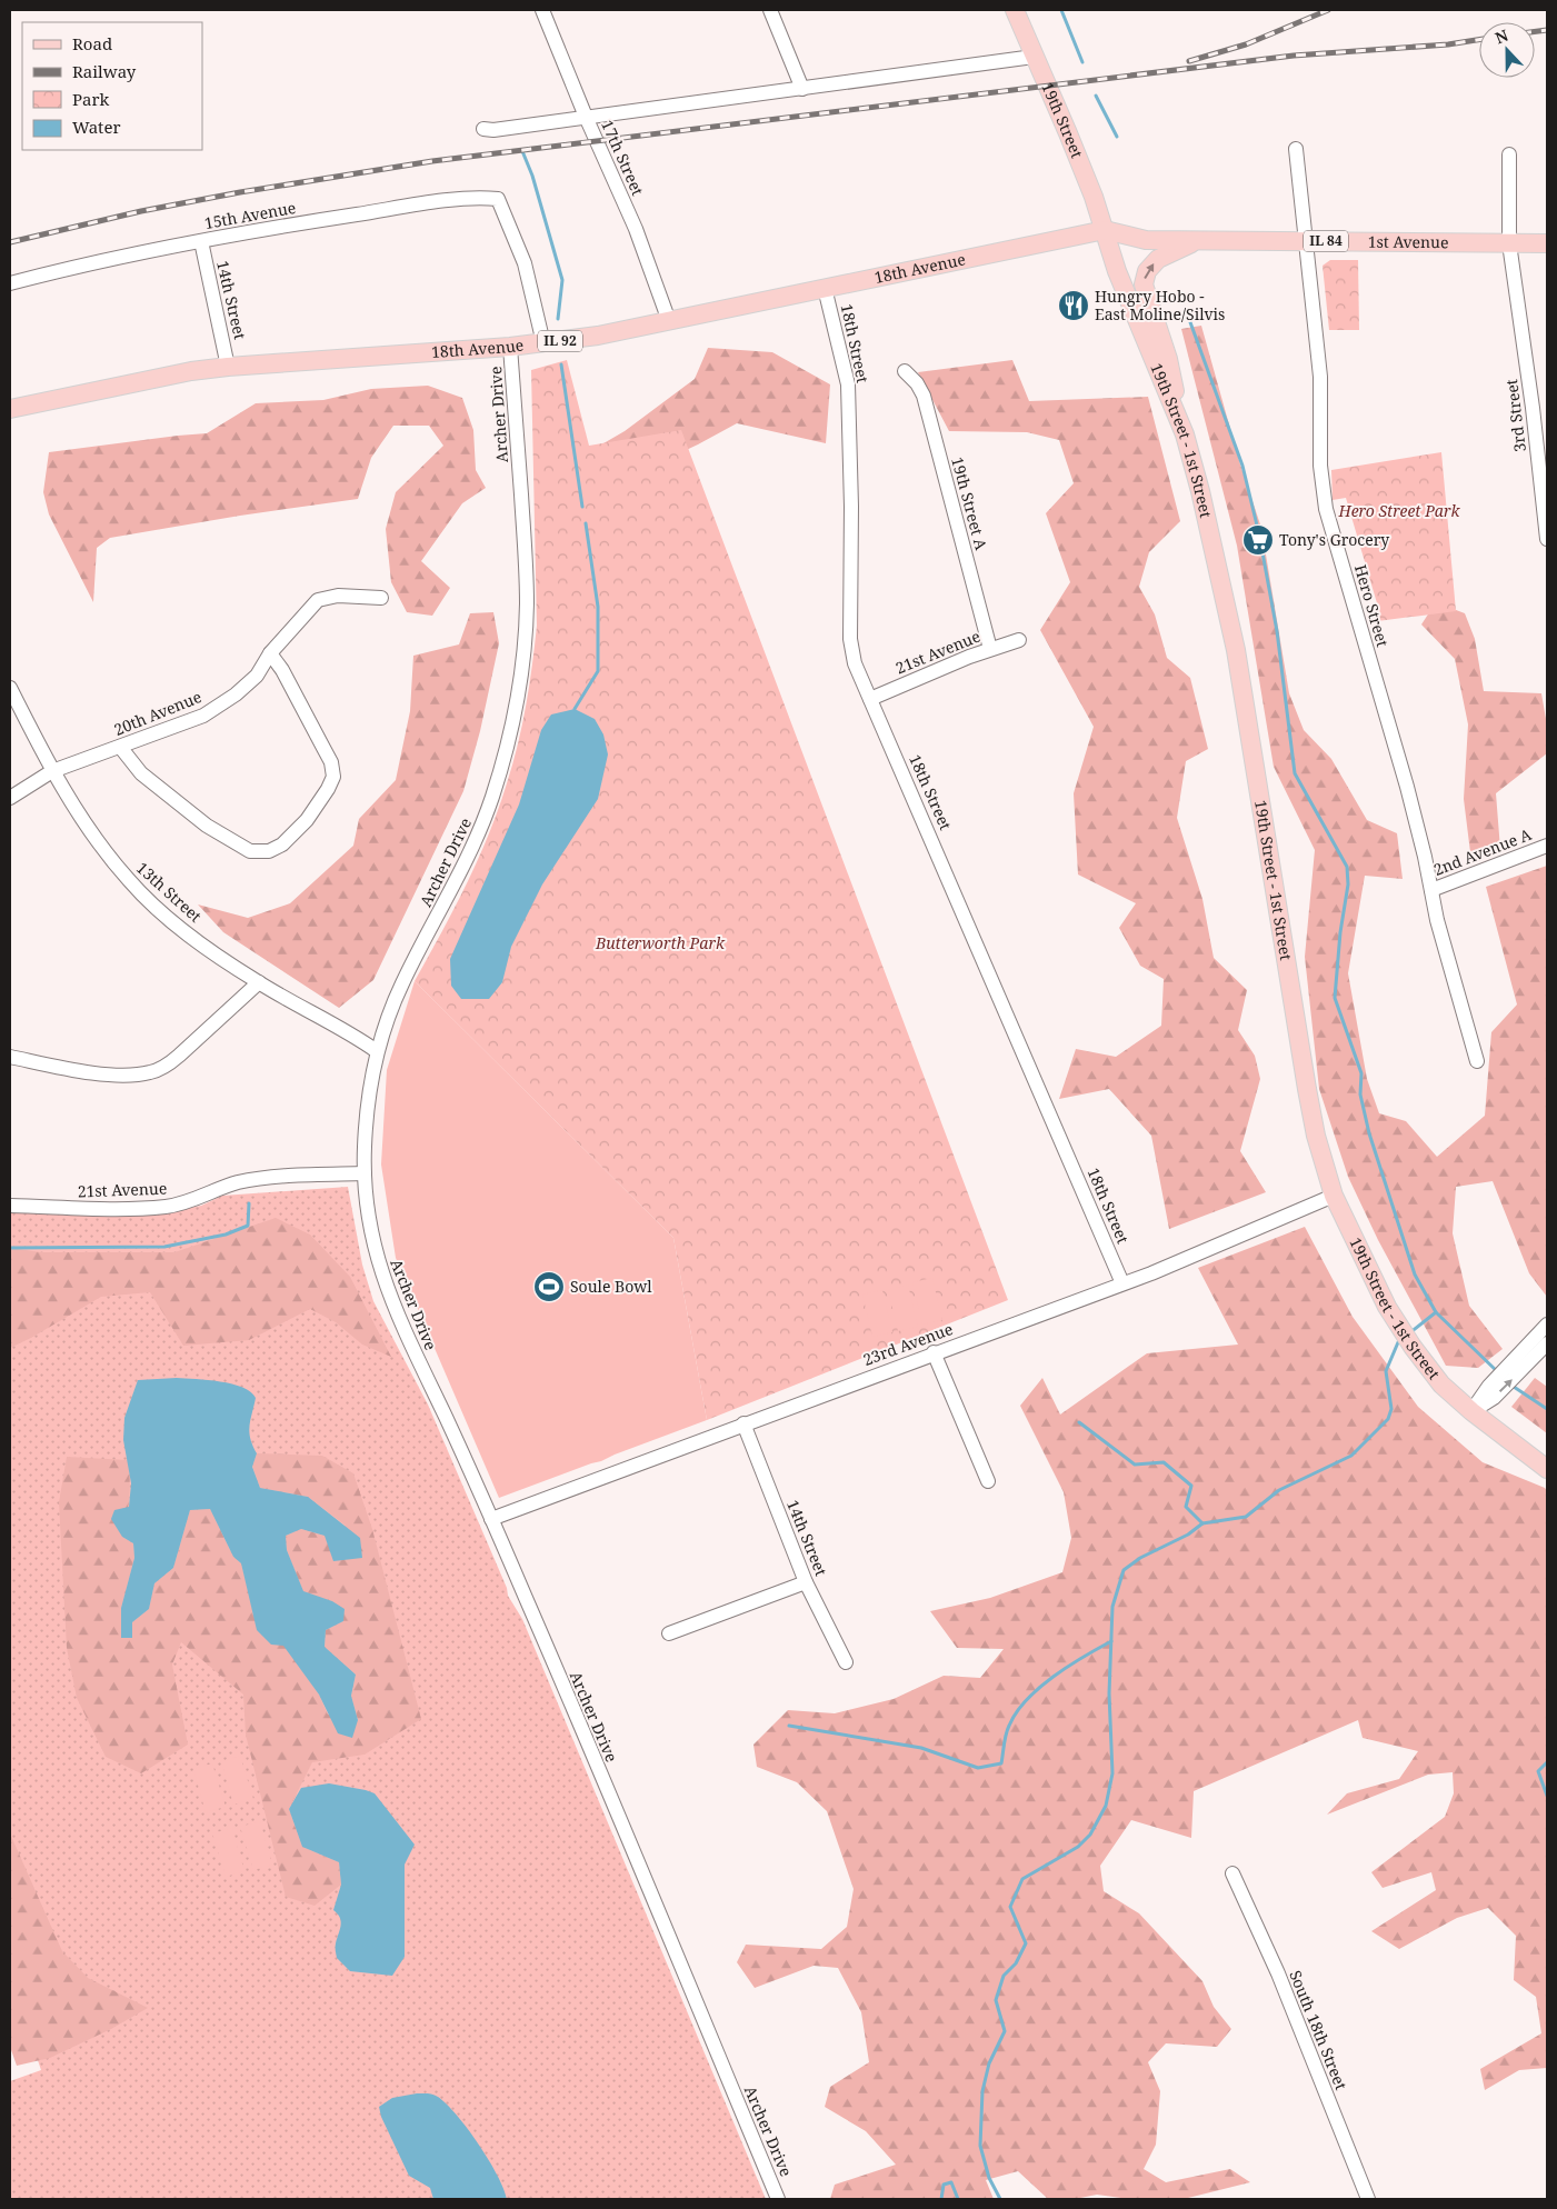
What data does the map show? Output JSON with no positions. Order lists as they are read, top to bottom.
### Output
{
  "streets": {
    "main road": [
      "19th Street",
      "IL 84",
      "1st Avenue",
      "18th Avenue",
      "IL 92",
      "19th Street - 1st Street"
    ],
    "street": [
      "17th Street",
      "15th Avenue",
      "14th Street",
      "18th Street",
      "Archer Drive",
      "3rd Street",
      "19th Street A",
      "Hero Street",
      "21st Avenue",
      "20th Avenue",
      "2nd Avenue A",
      "13th Street",
      "23rd Avenue",
      "South 18th Street"
    ]
  },
  "crossings": [
    ["19th Street", "1st Avenue"],
    ["19th Street", "18th Avenue"],
    ["19th Street", "19th Street - 1st Street"],
    ["17th Street", "18th Avenue"],
    ["15th Avenue", "18th Avenue"],
    ["15th Avenue", "14th Street"],
    ["1st Avenue", "18th Avenue"],
    ["1st Avenue", "3rd Street"],
    ["1st Avenue", "19th Street - 1st Street"],
    ["1st Avenue", "Hero Street"],
    ["18th Avenue", "14th Street"],
    ["18th Avenue", "18th Street"],
    ["18th Avenue", "Archer Drive"],
    ["18th Avenue", "19th Street - 1st Street"],
    ["14th Street", "23rd Avenue"],
    ["18th Street", "21st Avenue"],
    ["18th Street", "23rd Avenue"],
    ["Archer Drive", "21st Avenue"],
    ["Archer Drive", "13th Street"],
    ["Archer Drive", "23rd Avenue"],
    ["19th Street - 1st Street", "23rd Avenue"],
    ["19th Street A", "21st Avenue"],
    ["Hero Street", "2nd Avenue A"],
    ["20th Avenue", "13th Street"]
  ],
  "parks": ["Hero Street Park", "Butterworth Park"],
  "places": {
    "restaurant": ["Hungry Hobo - East Moline/Silvis"],
    "supermarket": ["Tony's Grocery"],
    "sports": ["Soule Bowl"]
  },
  "legend": [
    "Road",
    "Railway",
    "Park",
    "Water"
  ],
  "north": "top"
}
